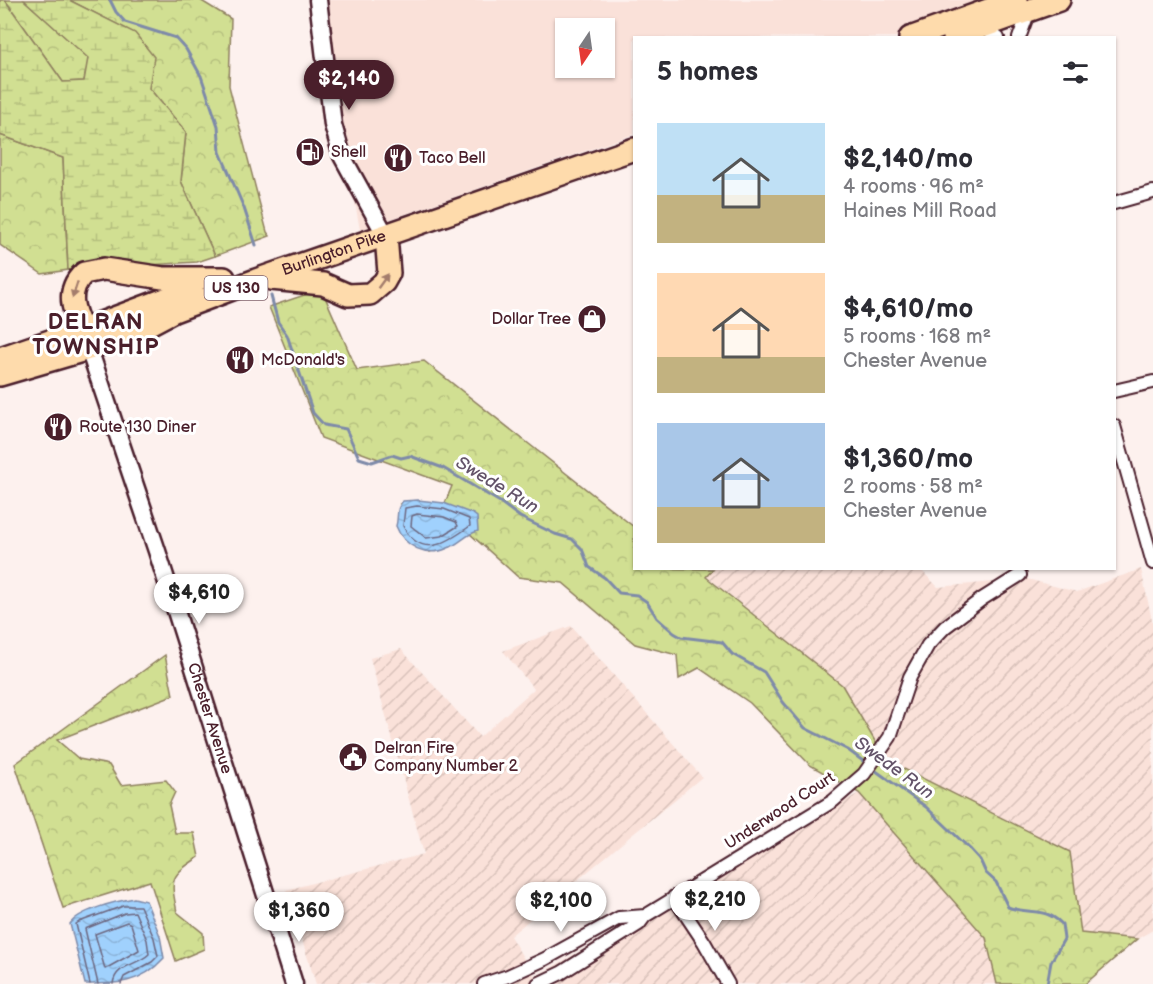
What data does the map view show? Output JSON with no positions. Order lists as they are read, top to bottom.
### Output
{
  "streets": {
    "highway": ["Burlington Pike", "US 130"],
    "street": ["Chester Avenue", "Underwood Court"]
  },
  "crossings": [
    ["Burlington Pike", "Chester Avenue"]
  ],
  "districts": ["DELRAN TOWNSHIP"],
  "water": ["Swede Run"],
  "places": {
    "fuel station": ["Shell"],
    "restaurant": ["Taco Bell", "McDonald's", "Route 130 Diner"],
    "shop": ["Dollar Tree"],
    "public building": ["Delran Fire Company Number 2"]
  },
  "north": "bottom",
  "page": {
    "heading": "5 homes",
    "price": [
      "$2,140",
      "$4,610",
      "$2,210",
      "$2,100",
      "$1,360"
    ],
    "list": [
      {
        "name": "$2,140/mo",
        "note": "4 rooms · 96 m² · Haines Mill Road"
      },
      {
        "name": "$4,610/mo",
        "note": "5 rooms · 168 m² · Chester Avenue"
      },
      {
        "name": "$1,360/mo",
        "note": "2 rooms · 58 m² · Chester Avenue"
      }
    ]
  }
}
